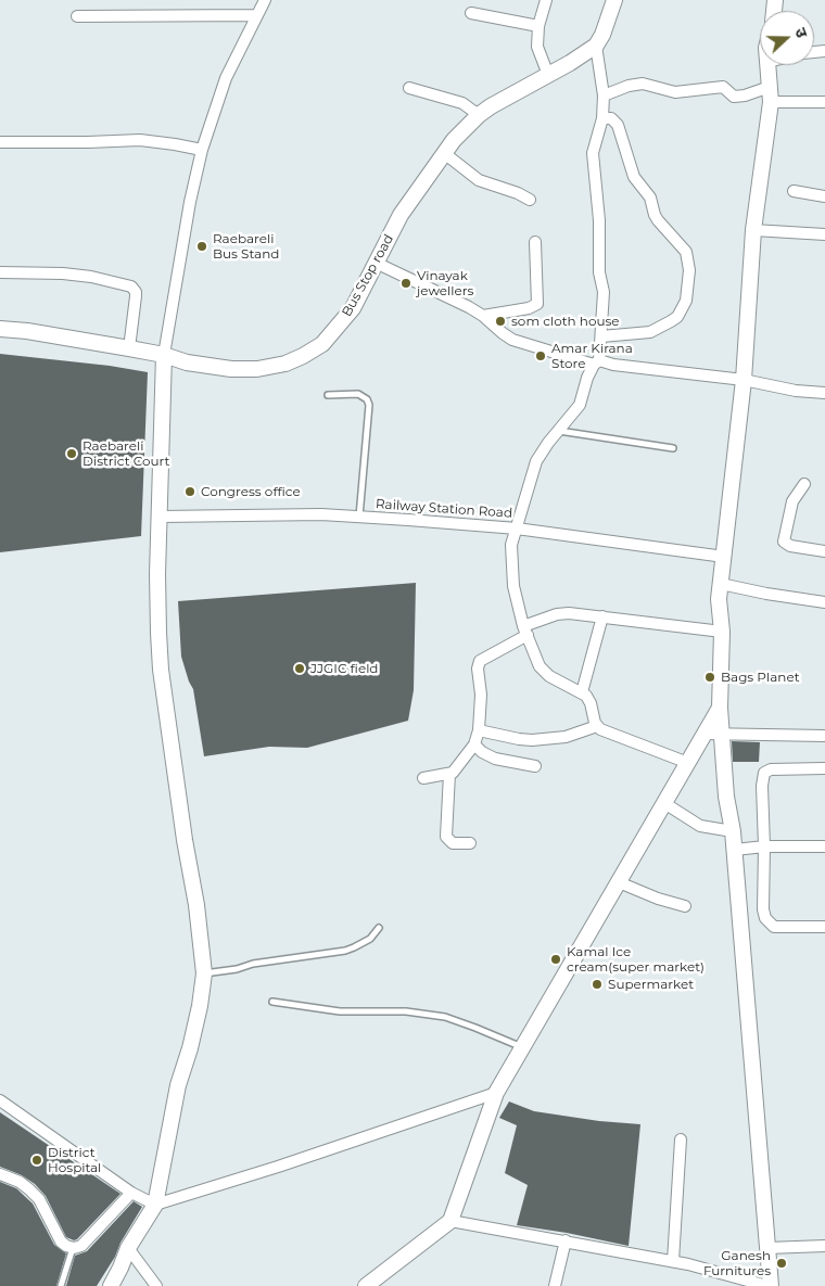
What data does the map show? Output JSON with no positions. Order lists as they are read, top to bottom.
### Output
{
  "streets": {
    "street": ["Bus Stop road", "Railway Station Road"]
  },
  "places": [
    "Raebareli Bus Stand",
    "Vinayak jewellers",
    "som cloth house",
    "Amar Kirana Store",
    "Raebareli District Court",
    "Congress office",
    "JJGIC field",
    "Bags Planet",
    "Kamal Ice cream(super market)",
    "Supermarket",
    "District Hospital",
    "Ganesh Furnitures"
  ],
  "north": "right"
}
